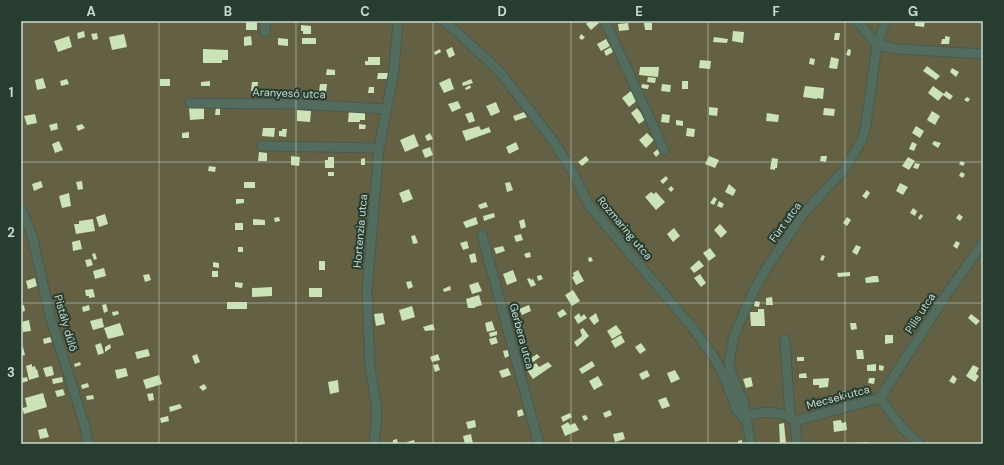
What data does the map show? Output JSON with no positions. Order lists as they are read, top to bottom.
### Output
{
  "streets": {
    "street": [
      "Aranyeső utca",
      "Fürt utca",
      "Rozmaring utca",
      "Hortenzia utca",
      "Pilis utca",
      "Pistály dűlő",
      "Gerbera utca",
      "Mecsek utca"
    ]
  },
  "crossings": [
    ["Aranyeső utca", "Hortenzia utca"],
    ["Fürt utca", "Rozmaring utca"],
    ["Fürt utca", "Mecsek utca"],
    ["Rozmaring utca", "Mecsek utca"],
    ["Pilis utca", "Mecsek utca"]
  ],
  "grid": {
    "columns": [
      "A",
      "B",
      "C",
      "D",
      "E",
      "F",
      "G"
    ],
    "rows": ["1", "2", "3"]
  }
}
